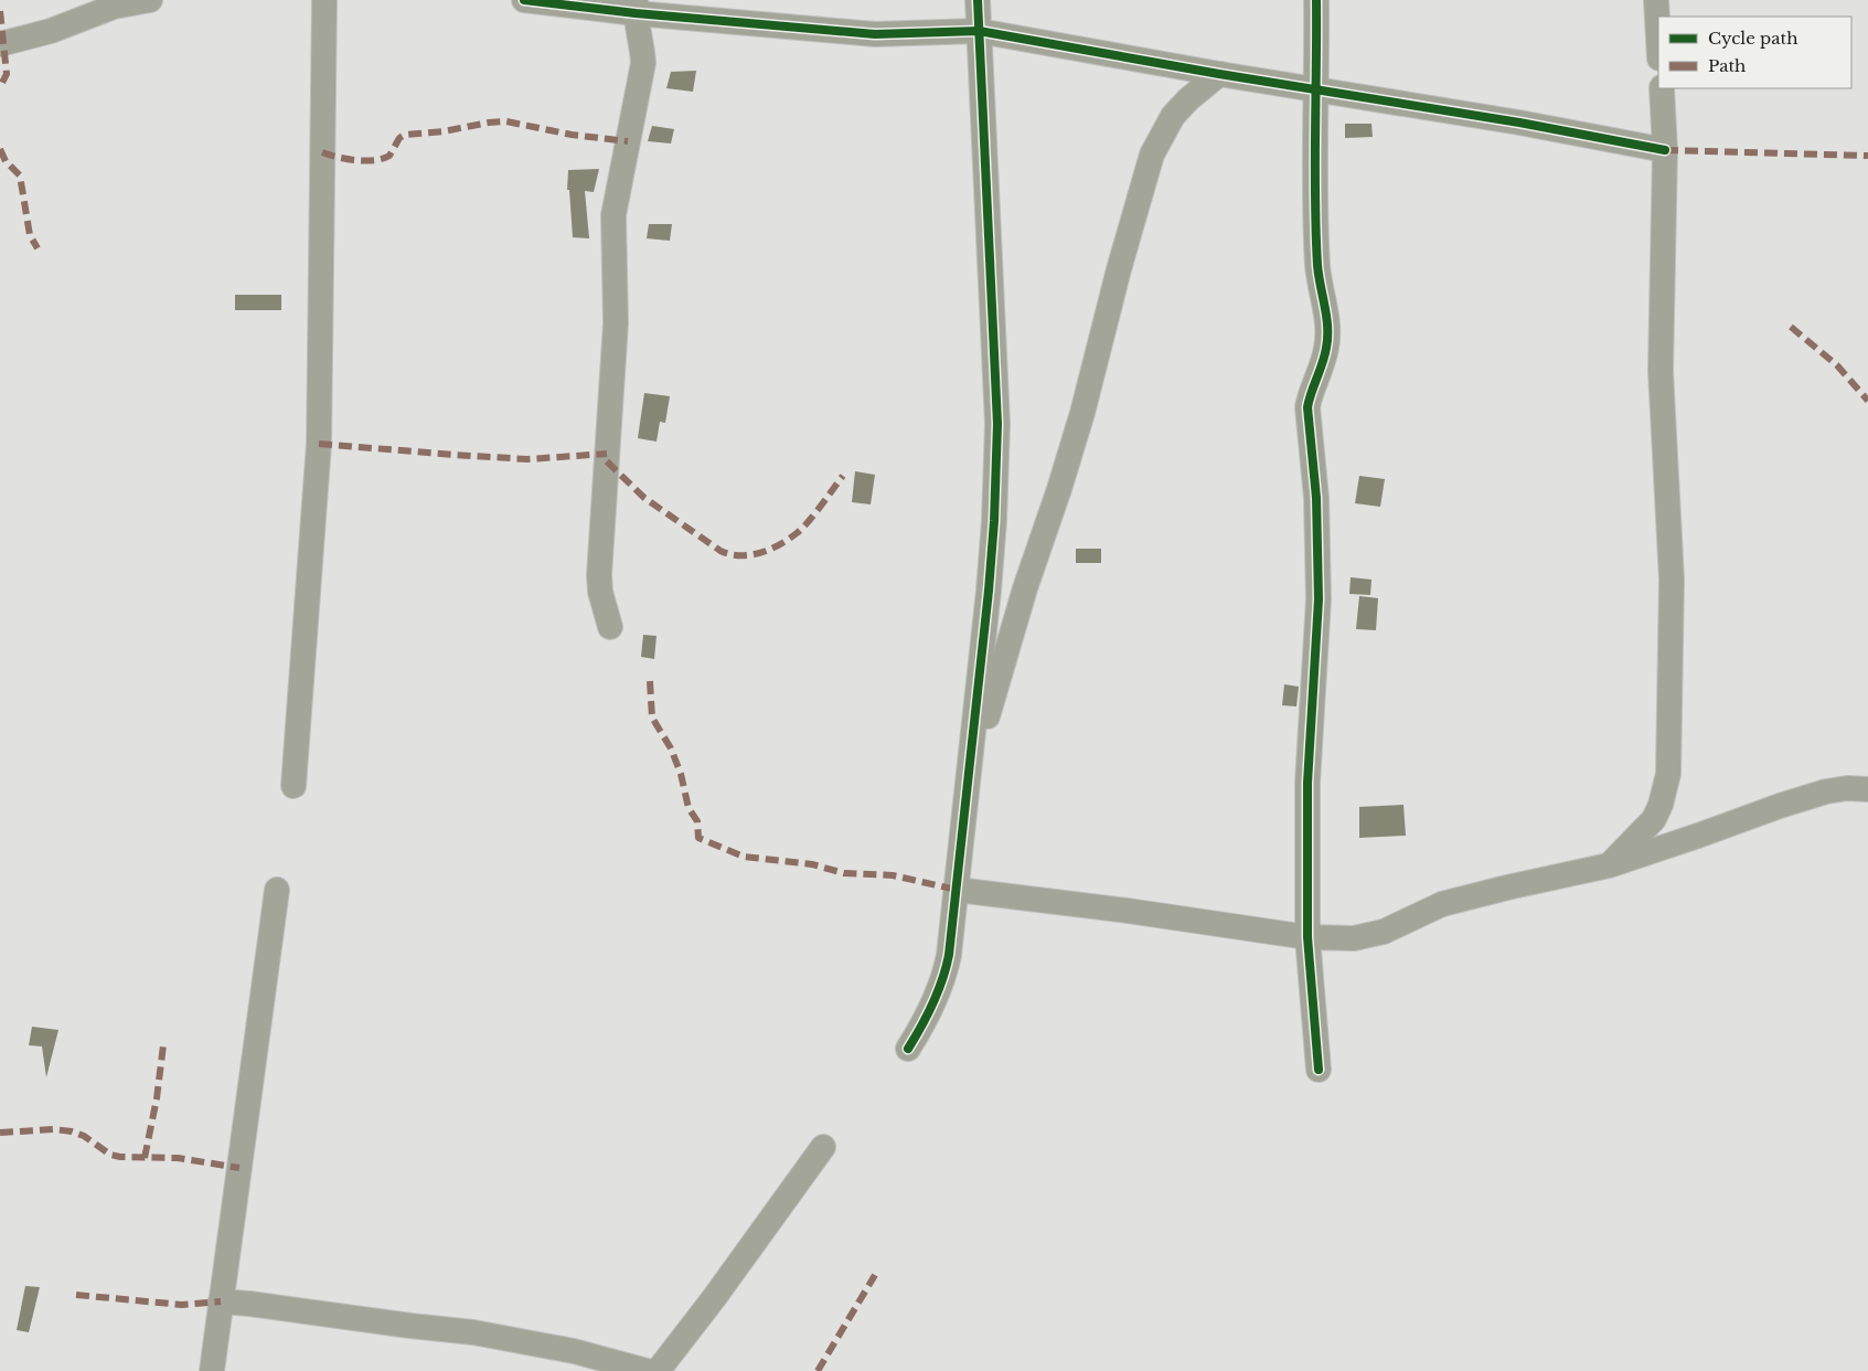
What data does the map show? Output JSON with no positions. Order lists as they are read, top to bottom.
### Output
{
  "legend": ["Cycle path", "Path"]
}
